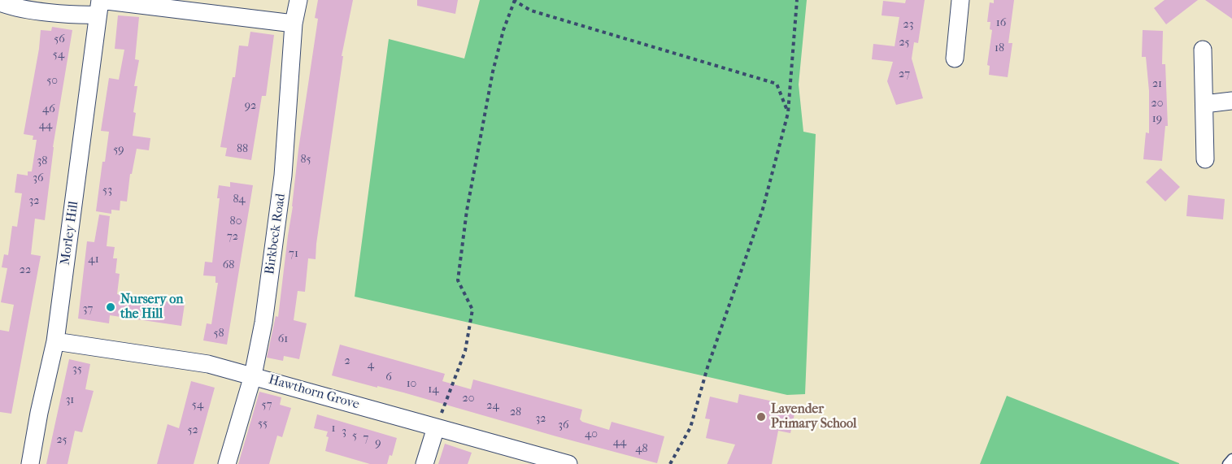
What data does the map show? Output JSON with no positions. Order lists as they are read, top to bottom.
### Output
{
  "streets": {
    "street": ["Morley Hill", "Birkbeck Road", "Hawthorn Grove"]
  },
  "crossings": [
    ["Morley Hill", "Hawthorn Grove"],
    ["Birkbeck Road", "Hawthorn Grove"]
  ],
  "places": ["Nursery on the Hill", "Lavender Primary School"],
  "house_numbers": [
    "16",
    "23",
    "56",
    "25",
    "18",
    "54",
    "27",
    "50",
    "21",
    "20",
    "92",
    "46",
    "19",
    "44",
    "88",
    "59",
    "85",
    "38",
    "36",
    "53",
    "84",
    "32",
    "80",
    "72",
    "71",
    "41",
    "68",
    "22",
    "37",
    "58",
    "61",
    "2",
    "4",
    "35",
    "6",
    "10",
    "14",
    "20",
    "31",
    "54",
    "57",
    "24",
    "28",
    "32",
    "55",
    "36",
    "1",
    "52",
    "3",
    "40",
    "5",
    "7",
    "25",
    "44",
    "9",
    "48"
  ]
}
